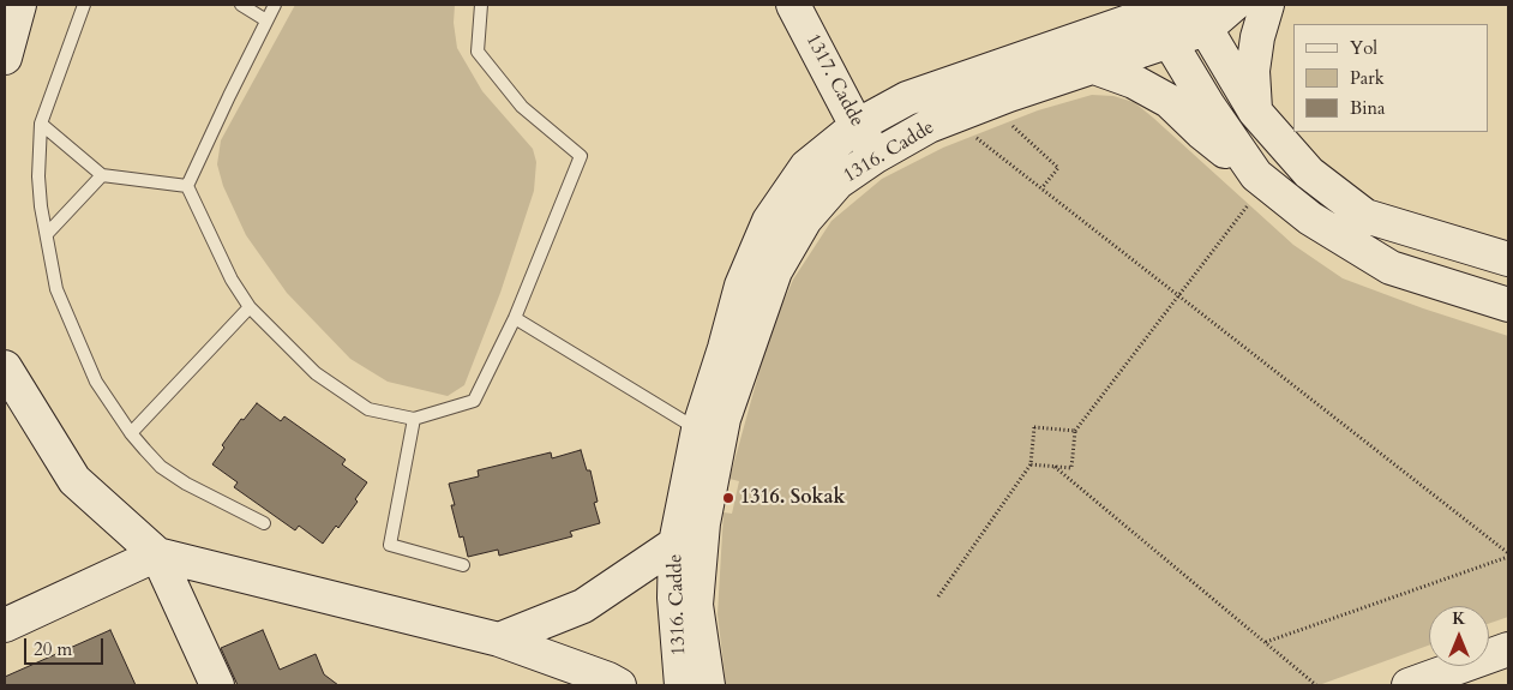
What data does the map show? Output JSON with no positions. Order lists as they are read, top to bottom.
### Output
{
  "streets": {
    "street": ["1317. Cadde", "1316. Cadde"]
  },
  "crossings": [
    ["1317. Cadde", "1316. Cadde"]
  ],
  "places": ["1316. Sokak"],
  "legend": ["Yol", "Park", "Bina"],
  "scale_bar": "20 m",
  "north": "top"
}
